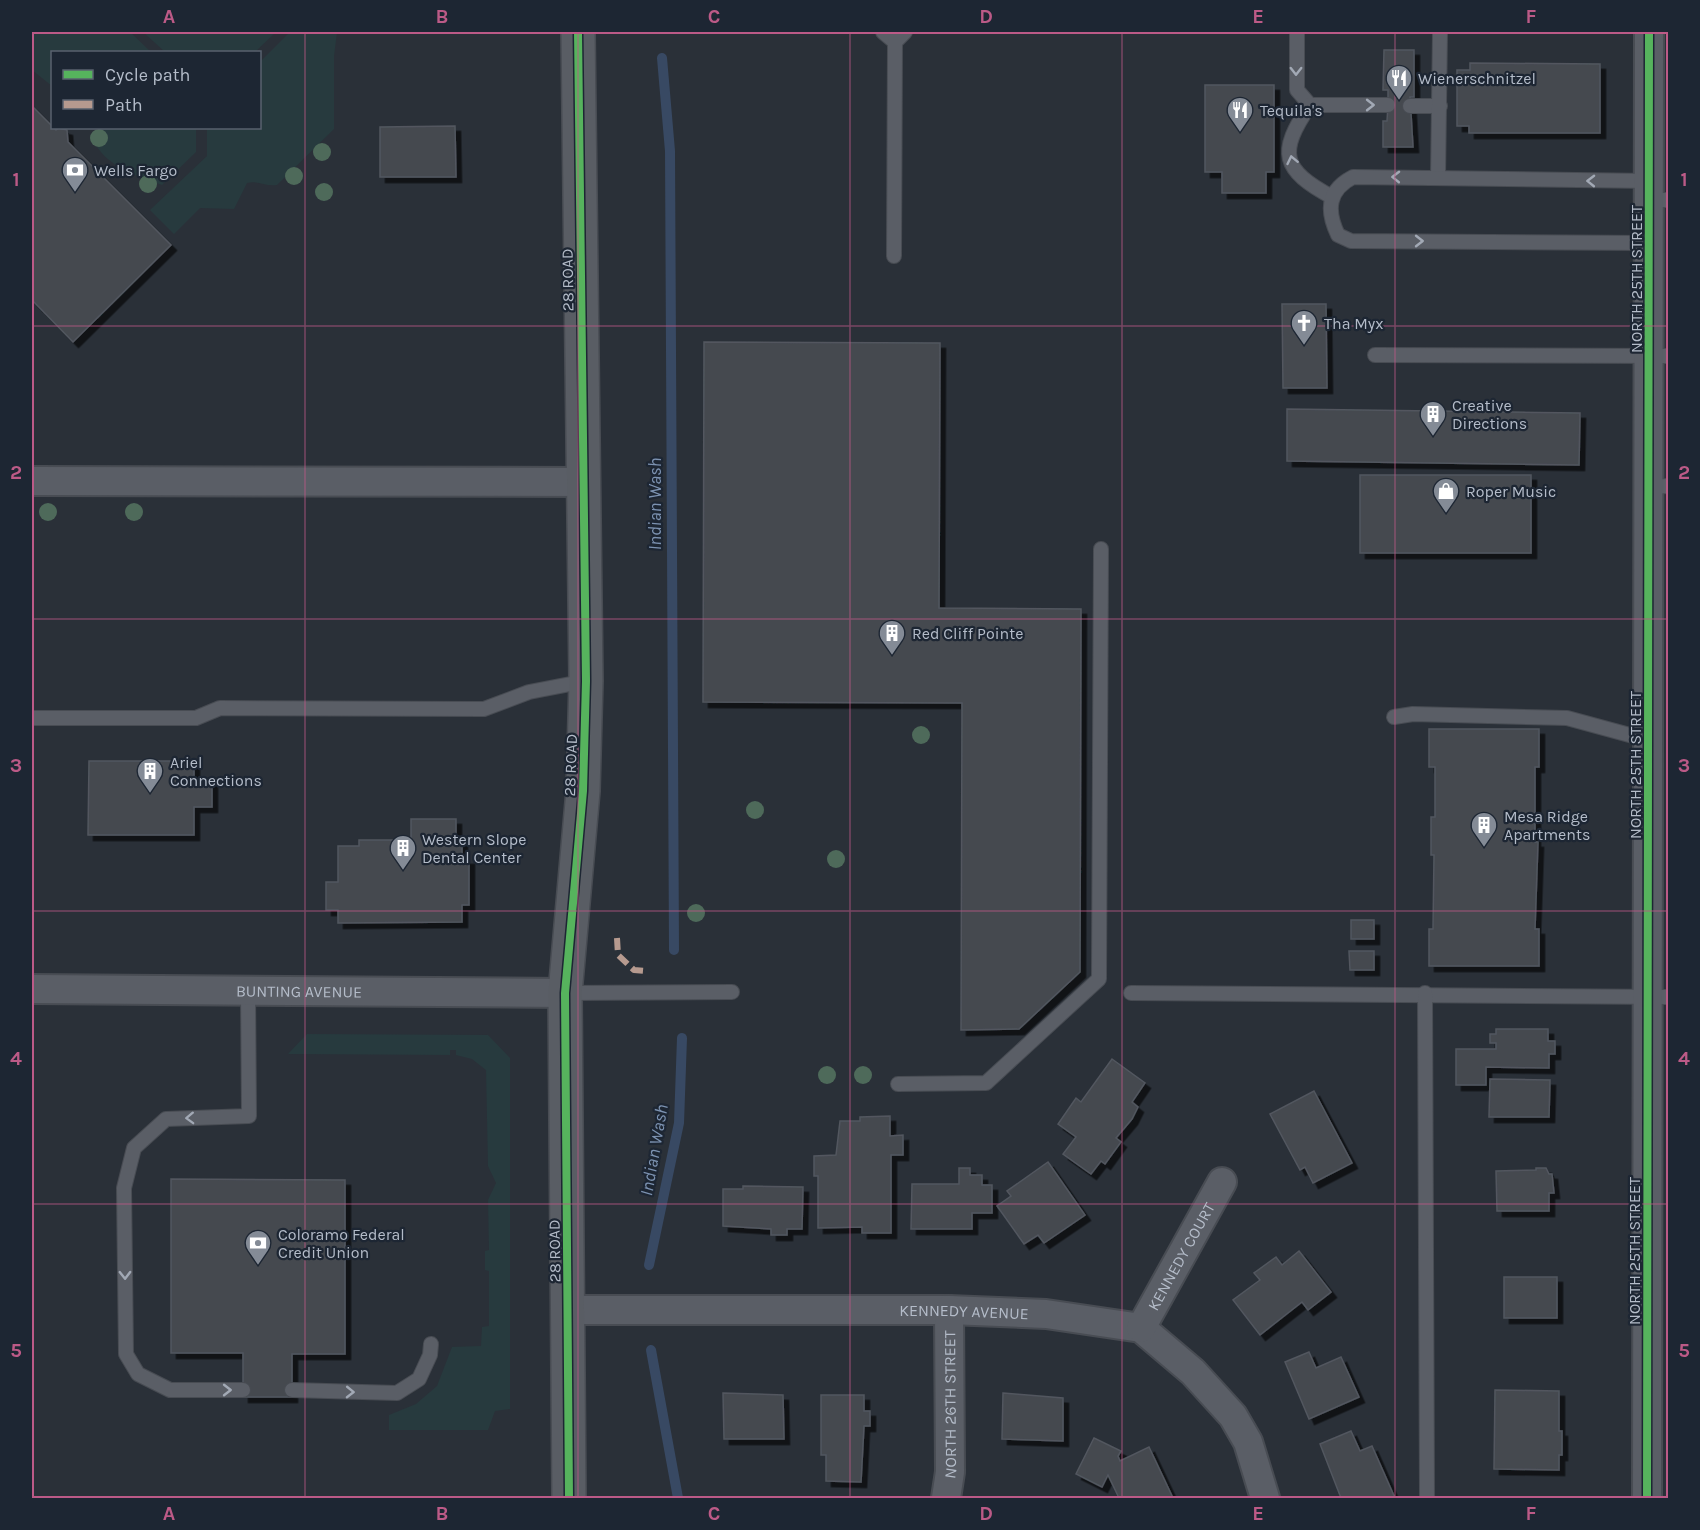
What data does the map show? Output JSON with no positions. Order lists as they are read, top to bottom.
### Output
{
  "streets": {
    "main road": ["28 ROAD"],
    "street": [
      "NORTH 25TH STREET",
      "BUNTING AVENUE",
      "KENNEDY COURT",
      "KENNEDY AVENUE",
      "NORTH 26TH STREET"
    ]
  },
  "crossings": [
    ["28 ROAD", "BUNTING AVENUE"],
    ["28 ROAD", "KENNEDY AVENUE"],
    ["KENNEDY COURT", "KENNEDY AVENUE"],
    ["KENNEDY AVENUE", "NORTH 26TH STREET"]
  ],
  "water": ["Indian Wash"],
  "places": {
    "restaurant": ["Wienerschnitzel", "Tequila's"],
    "bank": ["Wells Fargo", "Coloramo Federal Credit Union"],
    "church": ["Tha Myx"],
    "building": [
      "Creative Directions",
      "Red Cliff Pointe",
      "Ariel Connections",
      "Mesa Ridge Apartments",
      "Western Slope Dental Center"
    ],
    "shop": ["Roper Music"]
  },
  "legend": ["Cycle path", "Path"],
  "grid": {
    "columns": [
      "A",
      "B",
      "C",
      "D",
      "E",
      "F"
    ],
    "rows": [
      "1",
      "2",
      "3",
      "4",
      "5"
    ]
  }
}
